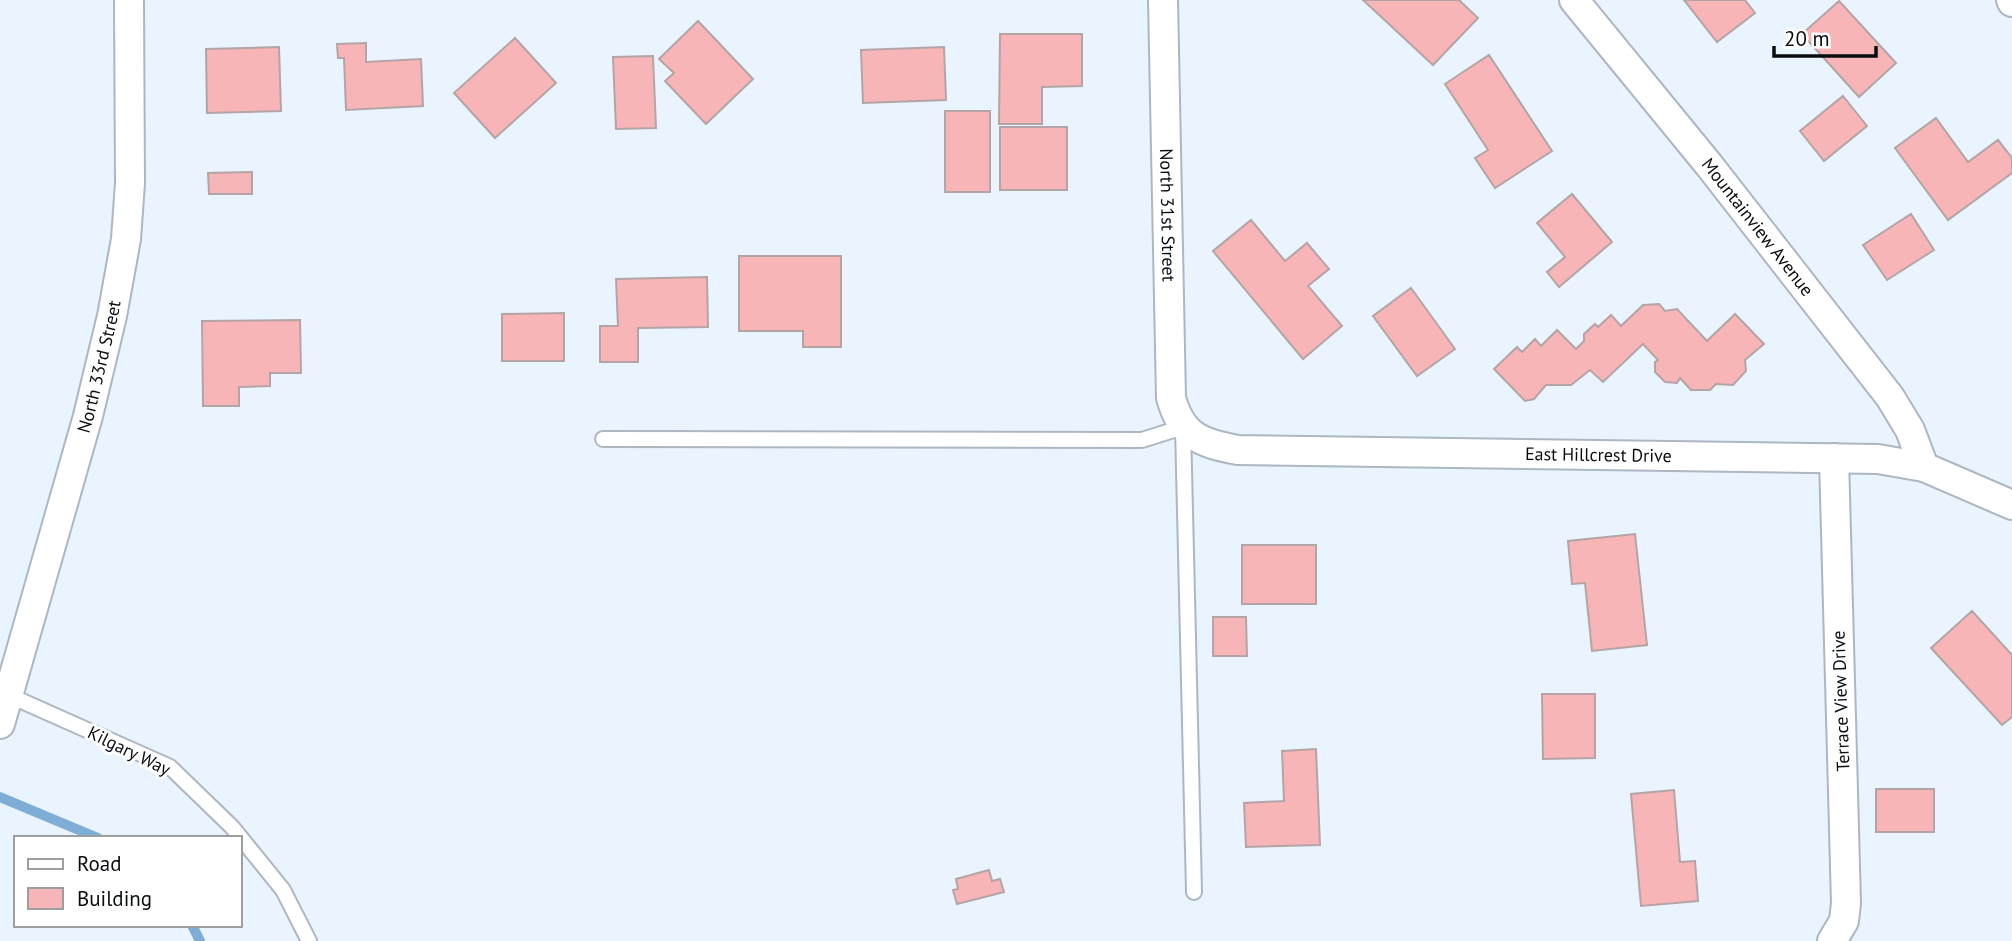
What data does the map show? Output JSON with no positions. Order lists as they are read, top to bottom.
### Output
{
  "streets": {
    "street": [
      "North 31st Street",
      "Mountainview Avenue",
      "North 33rd Street",
      "East Hillcrest Drive",
      "Terrace View Drive"
    ],
    "lane": ["Kilgary Way"]
  },
  "crossings": [
    ["North 31st Street", "East Hillcrest Drive"],
    ["Mountainview Avenue", "East Hillcrest Drive"],
    ["North 33rd Street", "Kilgary Way"],
    ["East Hillcrest Drive", "Terrace View Drive"]
  ],
  "legend": ["Road", "Building"],
  "scale_bar": "20 m"
}
